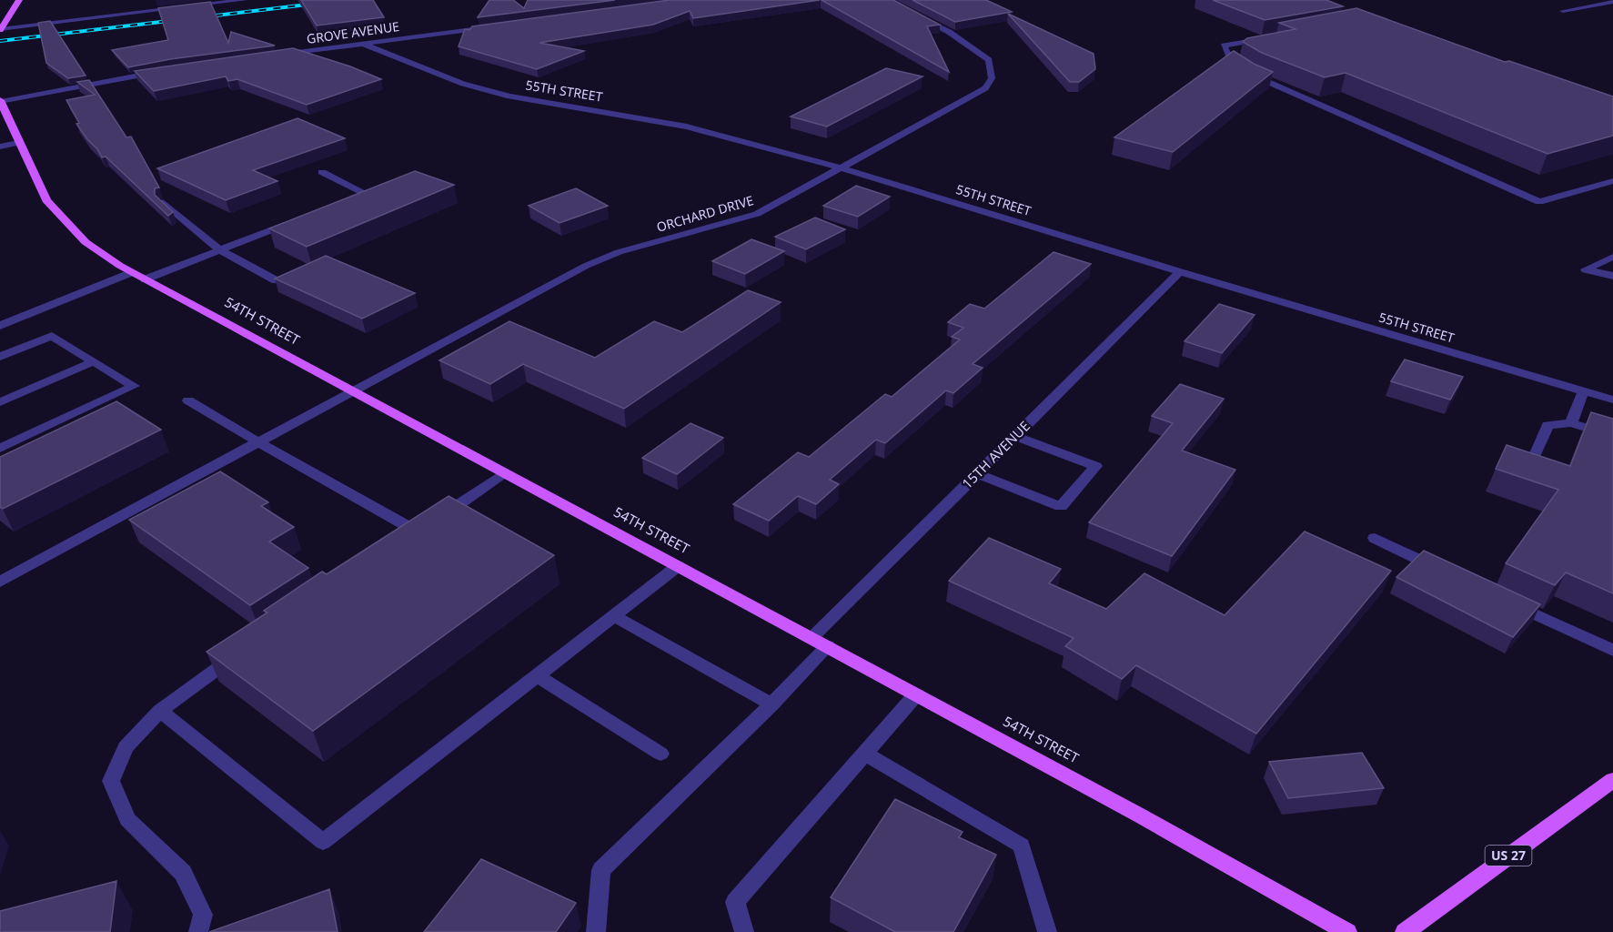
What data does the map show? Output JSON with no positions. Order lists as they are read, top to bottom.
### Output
{
  "streets": {
    "main road": ["54TH STREET", "US 27"],
    "street": [
      "GROVE AVENUE",
      "55TH STREET",
      "ORCHARD DRIVE",
      "15TH AVENUE"
    ]
  },
  "crossings": [
    ["GROVE AVENUE", "55TH STREET"],
    ["55TH STREET", "ORCHARD DRIVE"],
    ["55TH STREET", "15TH AVENUE"],
    ["ORCHARD DRIVE", "54TH STREET"],
    ["54TH STREET", "15TH AVENUE"]
  ]
}
